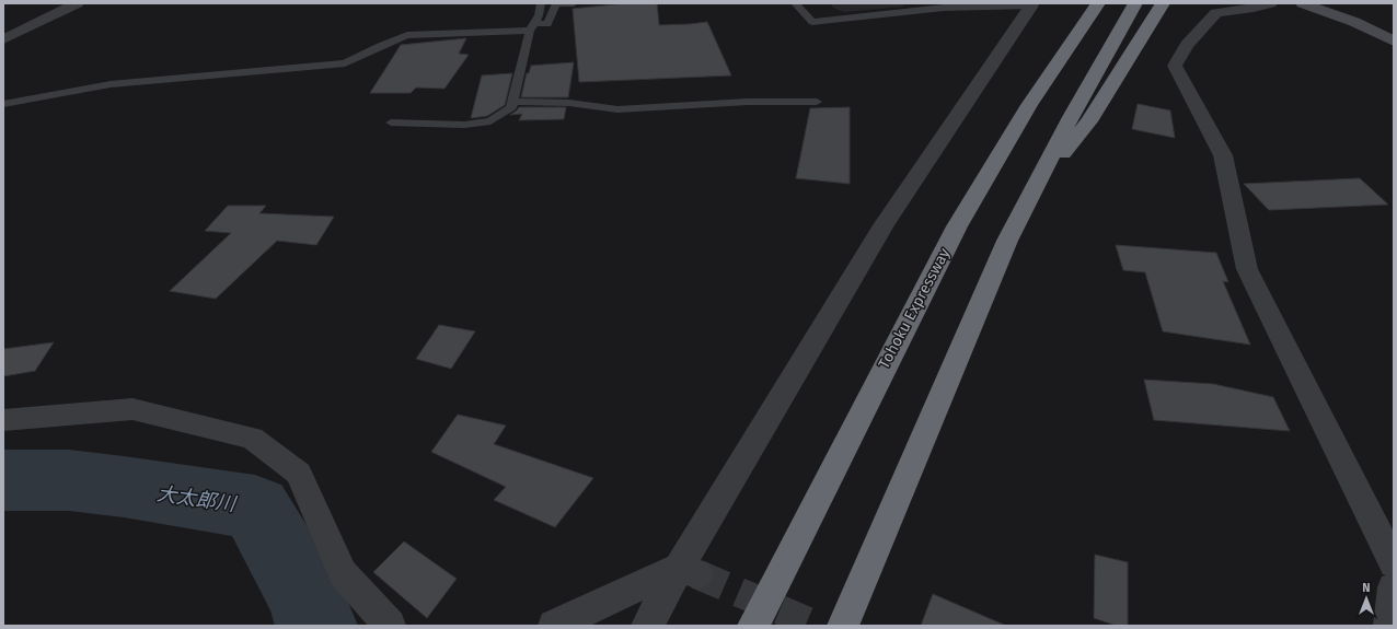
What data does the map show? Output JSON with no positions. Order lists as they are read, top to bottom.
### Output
{
  "streets": {
    "highway": ["Tohoku Expressway"]
  },
  "water": ["大太郎川"],
  "north": "top"
}
